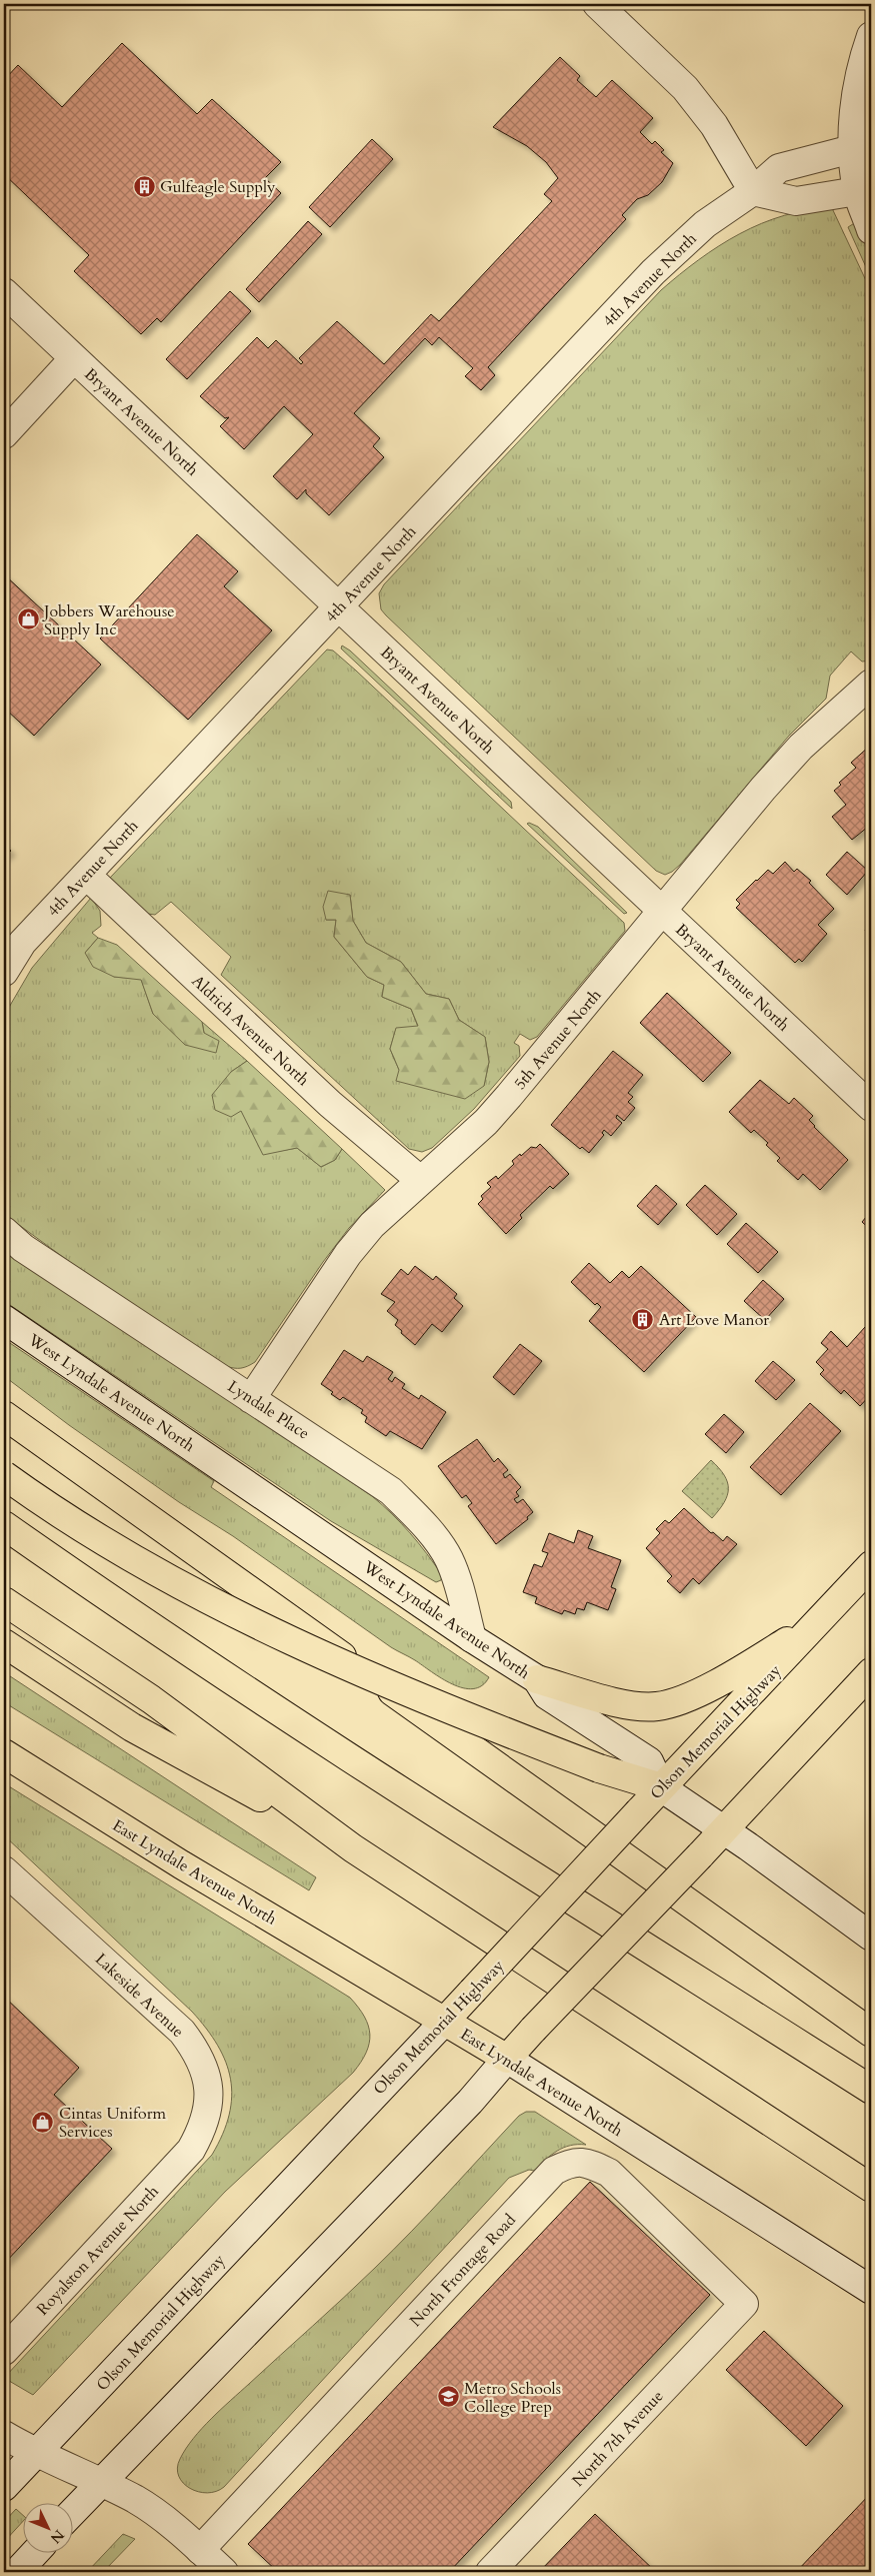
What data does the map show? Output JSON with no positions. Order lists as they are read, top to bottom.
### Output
{
  "streets": {
    "main road": ["Olson Memorial Highway", "East Lyndale Avenue North"],
    "street": [
      "4th Avenue North",
      "Bryant Avenue North",
      "Aldrich Avenue North",
      "5th Avenue North",
      "West Lyndale Avenue North",
      "Lyndale Place",
      "Lakeside Avenue",
      "Royalston Avenue North",
      "North Frontage Road",
      "North 7th Avenue"
    ]
  },
  "crossings": [
    ["4th Avenue North", "Bryant Avenue North"],
    ["4th Avenue North", "Aldrich Avenue North"],
    ["Bryant Avenue North", "5th Avenue North"],
    ["Aldrich Avenue North", "5th Avenue North"],
    ["5th Avenue North", "Lyndale Place"],
    ["West Lyndale Avenue North", "Lyndale Place"],
    ["West Lyndale Avenue North", "Olson Memorial Highway"],
    ["Olson Memorial Highway", "East Lyndale Avenue North"],
    ["Lakeside Avenue", "Royalston Avenue North"],
    ["North Frontage Road", "North 7th Avenue"]
  ],
  "places": {
    "building": ["Gulfeagle Supply", "Art Love Manor"],
    "shop": ["Jobbers Warehouse Supply Inc", "Cintas Uniform Services"],
    "school or university": ["Metro Schools College Prep"]
  },
  "north": "bottom right"
}
